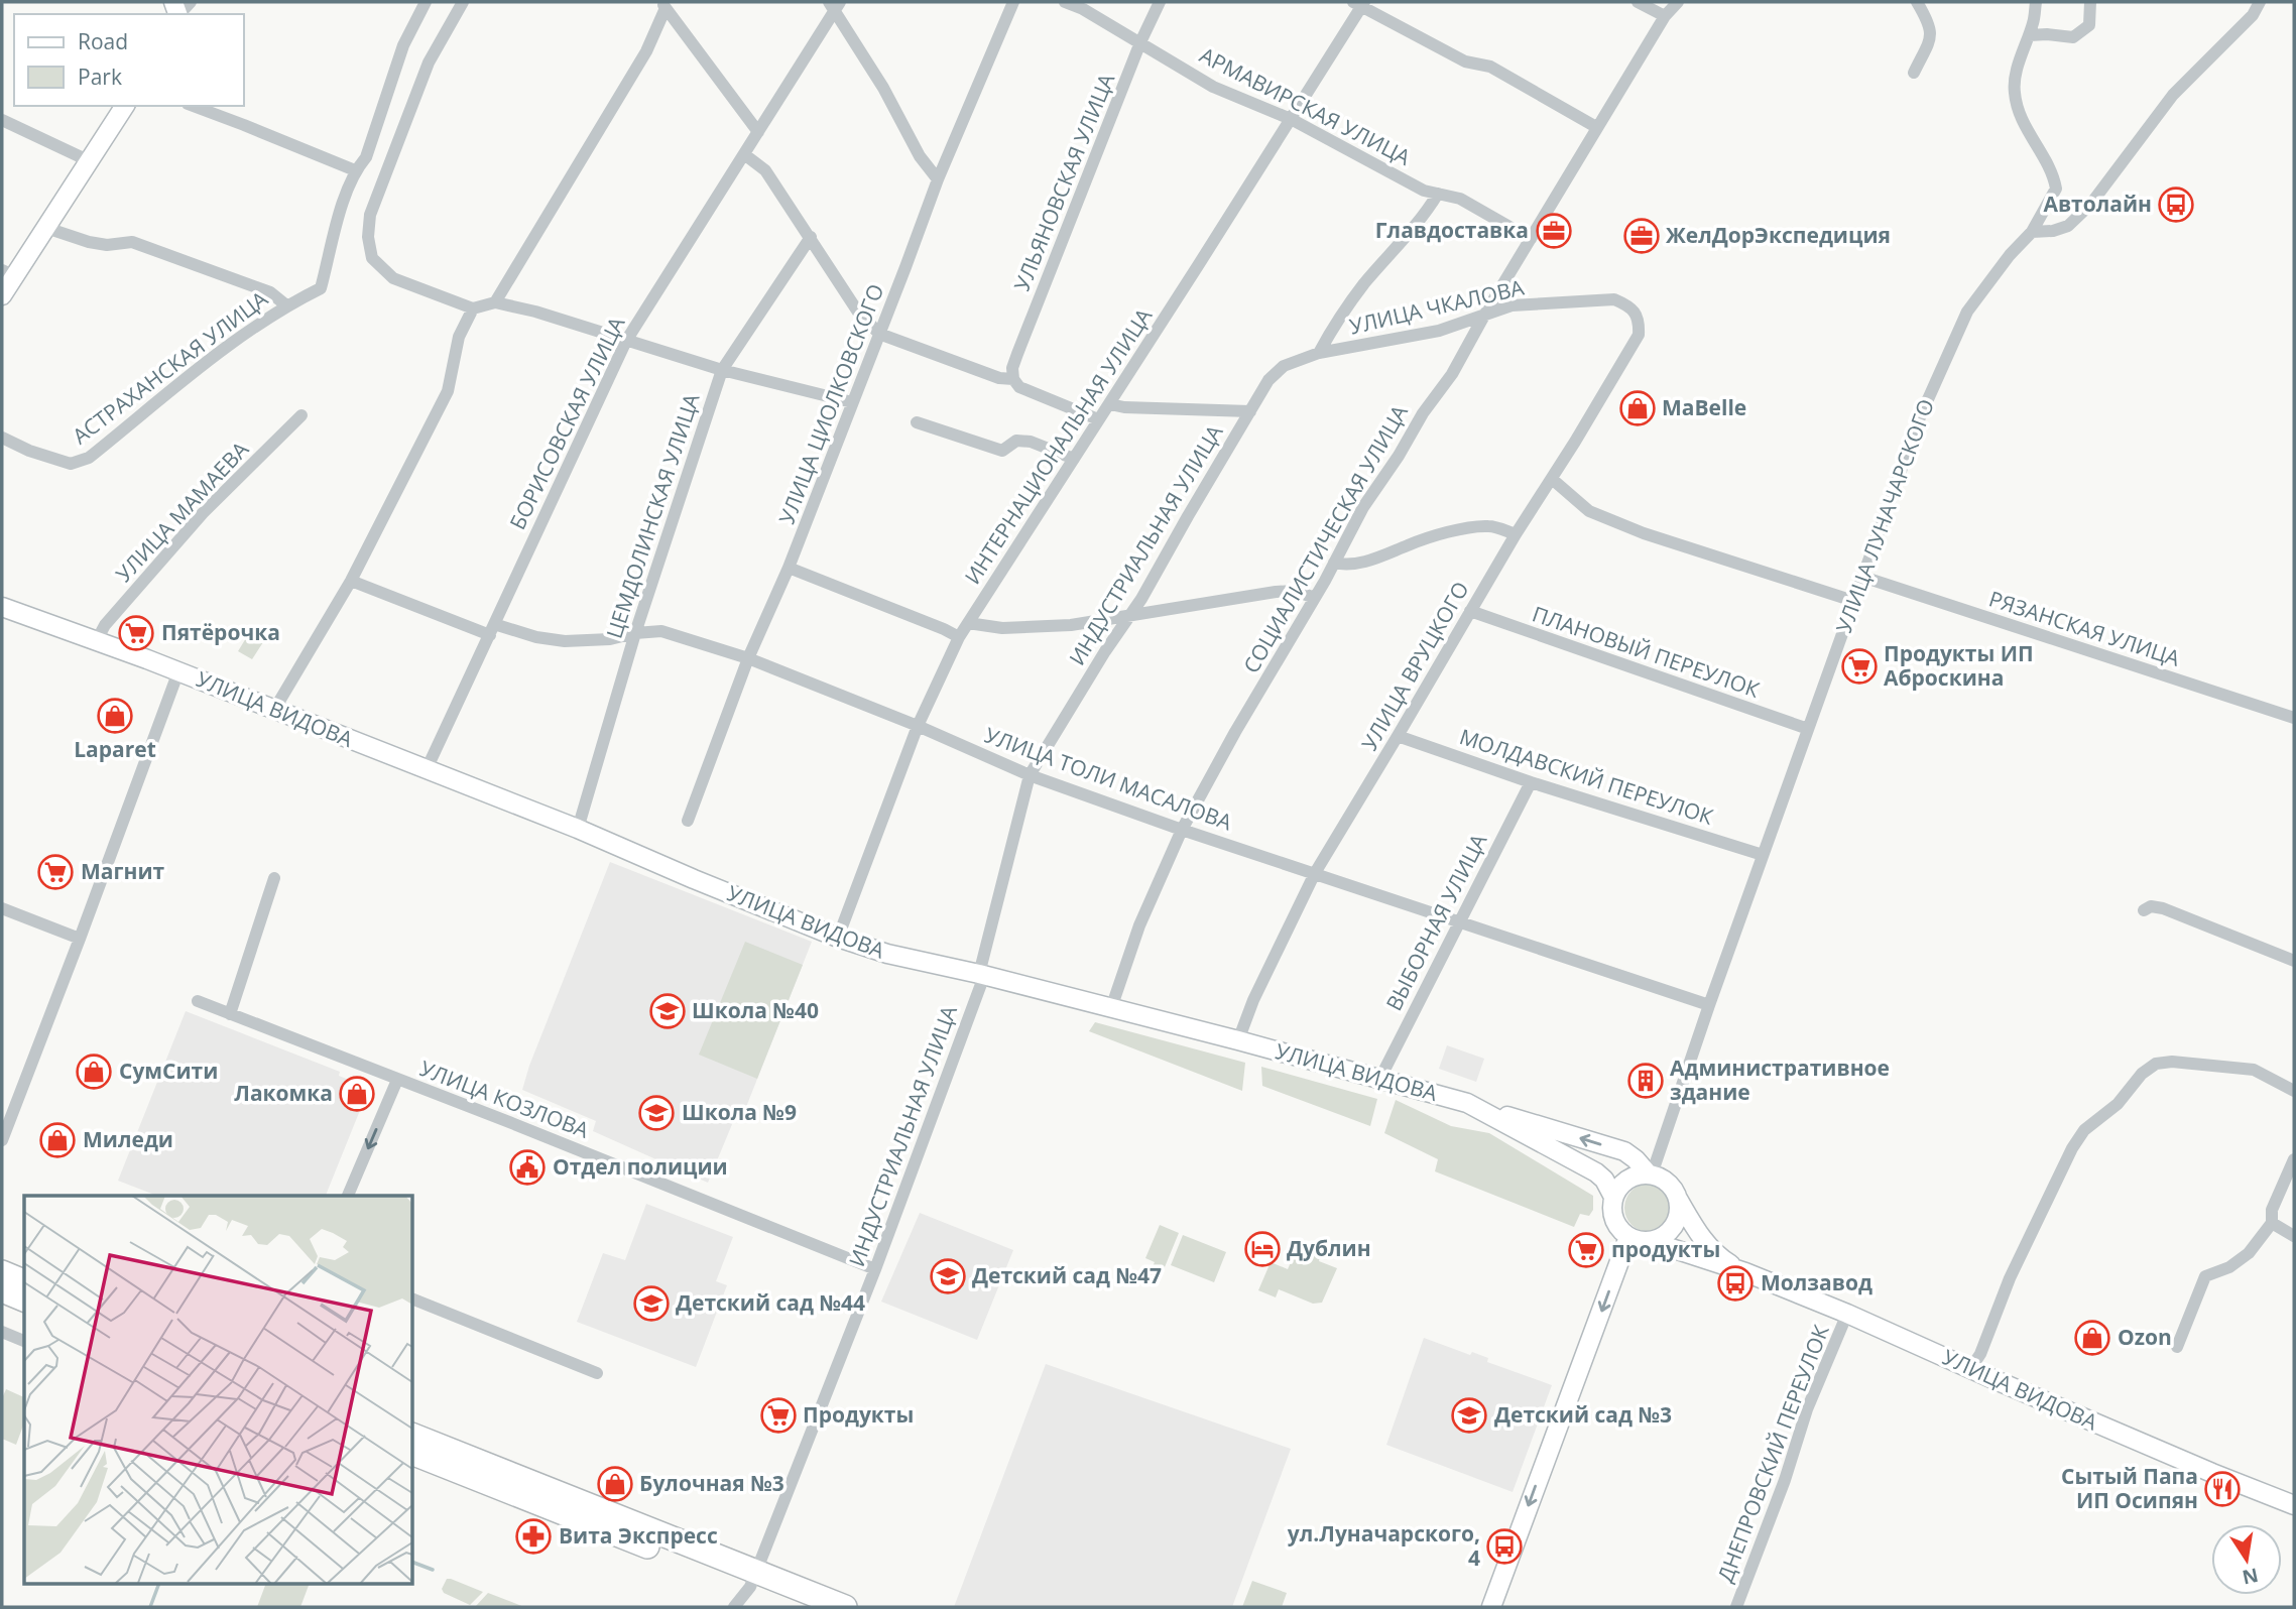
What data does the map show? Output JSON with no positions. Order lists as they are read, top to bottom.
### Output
{
  "streets": {
    "street": [
      "АРМАВИРСКАЯ УЛИЦА",
      "УЛЬЯНОВСКАЯ УЛИЦА",
      "УЛИЦА ЧКАЛОВА",
      "АСТРАХАНСКАЯ УЛИЦА",
      "УЛИЦА ЦИОЛКОВСКОГО",
      "БОРИСОВСКАЯ УЛИЦА",
      "ИНТЕРНАЦИОНАЛЬНАЯ УЛИЦА",
      "УЛИЦА МАМАЕВА",
      "ЦЕМДОЛИНСКАЯ УЛИЦА",
      "УЛИЦА ЛУНАЧАРСКОГО",
      "СОЦИАЛИСТИЧЕСКАЯ УЛИЦА",
      "ИНДУСТРИАЛЬНАЯ УЛИЦА",
      "РЯЗАНСКАЯ УЛИЦА",
      "ПЛАНОВЫЙ ПЕРЕУЛОК",
      "УЛИЦА ВРУЦКОГО",
      "УЛИЦА ВИДОВА",
      "МОЛДАВСКИЙ ПЕРЕУЛОК",
      "УЛИЦА ТОЛИ МАСАЛОВА",
      "ВЫБОРНАЯ УЛИЦА",
      "УЛИЦА КОЗЛОВА",
      "ДНЕПРОВСКИЙ ПЕРЕУЛОК"
    ]
  },
  "crossings": [
    ["АРМАВИРСКАЯ УЛИЦА", "УЛЬЯНОВСКАЯ УЛИЦА"],
    ["АРМАВИРСКАЯ УЛИЦА", "ИНТЕРНАЦИОНАЛЬНАЯ УЛИЦА"],
    ["АРМАВИРСКАЯ УЛИЦА", "СОЦИАЛИСТИЧЕСКАЯ УЛИЦА"],
    ["УЛИЦА ЧКАЛОВА", "СОЦИАЛИСТИЧЕСКАЯ УЛИЦА"],
    ["УЛИЦА ЧКАЛОВА", "ИНДУСТРИАЛЬНАЯ УЛИЦА"],
    ["УЛИЦА ЧКАЛОВА", "УЛИЦА ВРУЦКОГО"],
    ["УЛИЦА ЦИОЛКОВСКОГО", "УЛИЦА ТОЛИ МАСАЛОВА"],
    ["БОРИСОВСКАЯ УЛИЦА", "УЛИЦА ВИДОВА"],
    ["БОРИСОВСКАЯ УЛИЦА", "УЛИЦА ТОЛИ МАСАЛОВА"],
    ["ИНТЕРНАЦИОНАЛЬНАЯ УЛИЦА", "УЛИЦА ВИДОВА"],
    ["ИНТЕРНАЦИОНАЛЬНАЯ УЛИЦА", "УЛИЦА ТОЛИ МАСАЛОВА"],
    ["УЛИЦА МАМАЕВА", "УЛИЦА ВИДОВА"],
    ["ЦЕМДОЛИНСКАЯ УЛИЦА", "УЛИЦА ВИДОВА"],
    ["ЦЕМДОЛИНСКАЯ УЛИЦА", "УЛИЦА ТОЛИ МАСАЛОВА"],
    ["УЛИЦА ЛУНАЧАРСКОГО", "РЯЗАНСКАЯ УЛИЦА"],
    ["УЛИЦА ЛУНАЧАРСКОГО", "ПЛАНОВЫЙ ПЕРЕУЛОК"],
    ["УЛИЦА ЛУНАЧАРСКОГО", "УЛИЦА ВИДОВА"],
    ["УЛИЦА ЛУНАЧАРСКОГО", "МОЛДАВСКИЙ ПЕРЕУЛОК"],
    ["УЛИЦА ЛУНАЧАРСКОГО", "УЛИЦА ТОЛИ МАСАЛОВА"],
    ["СОЦИАЛИСТИЧЕСКАЯ УЛИЦА", "УЛИЦА ВИДОВА"],
    ["СОЦИАЛИСТИЧЕСКАЯ УЛИЦА", "УЛИЦА ТОЛИ МАСАЛОВА"],
    ["ИНДУСТРИАЛЬНАЯ УЛИЦА", "УЛИЦА ВИДОВА"],
    ["ИНДУСТРИАЛЬНАЯ УЛИЦА", "УЛИЦА ТОЛИ МАСАЛОВА"],
    ["ИНДУСТРИАЛЬНАЯ УЛИЦА", "УЛИЦА КОЗЛОВА"],
    ["ПЛАНОВЫЙ ПЕРЕУЛОК", "УЛИЦА ВРУЦКОГО"],
    ["УЛИЦА ВРУЦКОГО", "УЛИЦА ВИДОВА"],
    ["УЛИЦА ВРУЦКОГО", "МОЛДАВСКИЙ ПЕРЕУЛОК"],
    ["УЛИЦА ВРУЦКОГО", "УЛИЦА ТОЛИ МАСАЛОВА"],
    ["УЛИЦА ВИДОВА", "ВЫБОРНАЯ УЛИЦА"],
    ["УЛИЦА ВИДОВА", "ДНЕПРОВСКИЙ ПЕРЕУЛОК"],
    ["МОЛДАВСКИЙ ПЕРЕУЛОК", "ВЫБОРНАЯ УЛИЦА"],
    ["УЛИЦА ТОЛИ МАСАЛОВА", "ВЫБОРНАЯ УЛИЦА"]
  ],
  "places": {
    "bus stop": ["Автолайн", "Молзавод", "ул.Луначарского, 4"],
    "office": ["Главдоставка", "ЖелДорЭкспедиция"],
    "shop": [
      "MaBelle",
      "Laparet",
      "СумСити",
      "Лакомка",
      "Миледи",
      "Ozon",
      "Булочная №3"
    ],
    "supermarket": [
      "Пятёрочка",
      "Продукты ИП Аброскина",
      "Магнит",
      "продукты",
      "Продукты"
    ],
    "school or university": [
      "Школа №40",
      "Школа №9",
      "Детский сад №47",
      "Детский сад №44",
      "Детский сад №3"
    ],
    "building": ["Административное здание"],
    "public building": ["Отдел полиции"],
    "hotel": ["Дублин"],
    "restaurant": ["Сытый Папа ИП Осипян"],
    "pharmacy": ["Вита Экспресс"]
  },
  "legend": ["Road", "Park"],
  "north": "bottom"
}
